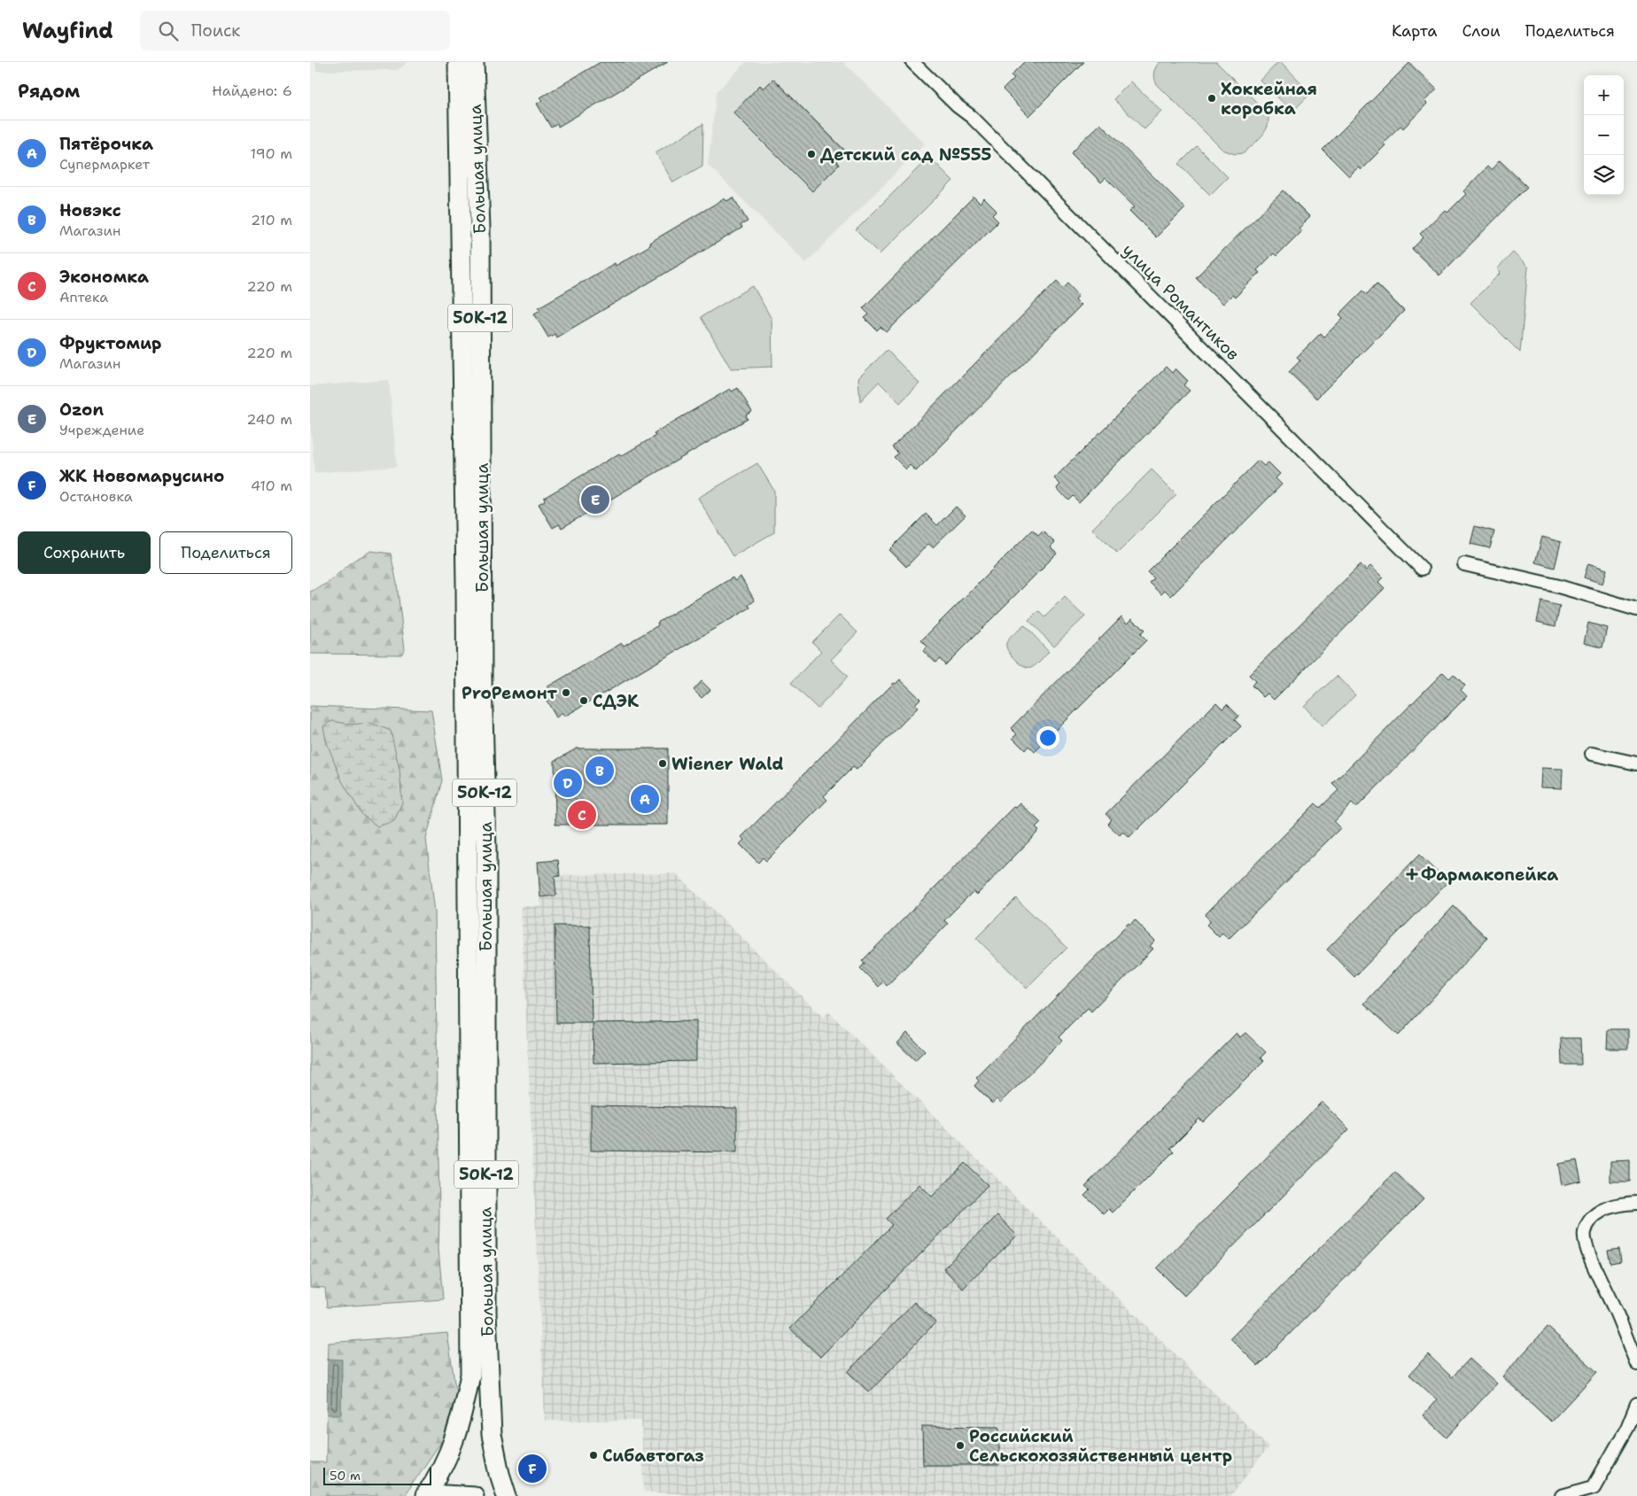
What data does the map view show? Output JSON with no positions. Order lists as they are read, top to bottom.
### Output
{
  "streets": {
    "main road": ["Большая улица", "50К-12"],
    "street": ["улица Романтиков"]
  },
  "places": {
    "other": [
      "Хоккейная коробка",
      "Детский сад №555",
      "ProРемонт",
      "СДЭК",
      "Wiener Wald",
      "Российский Сельскохозяйственный центр",
      "Сибавтогаз"
    ],
    "health": ["Фармакопейка"]
  },
  "scale_bar": "50 m",
  "page": {
    "header": "Wayfind",
    "search": "Поиск",
    "nav": ["Карта", "Слои", "Поделиться"],
    "heading": ["Рядом", "Найдено: 6"],
    "map_buttons": ["+", "−"],
    "list": [
      {
        "mark": "A",
        "name": "Пятёрочка",
        "note": "Супермаркет",
        "value": "190 m"
      },
      {
        "mark": "B",
        "name": "Новэкс",
        "note": "Магазин",
        "value": "210 m"
      },
      {
        "mark": "C",
        "name": "Экономка",
        "note": "Аптека",
        "value": "220 m"
      },
      {
        "mark": "D",
        "name": "Фруктомир",
        "note": "Магазин",
        "value": "220 m"
      },
      {
        "mark": "E",
        "name": "Ozon",
        "note": "Учреждение",
        "value": "240 m"
      },
      {
        "mark": "F",
        "name": "ЖК Новомарусино",
        "note": "Остановка",
        "value": "410 m"
      }
    ],
    "pins": [
      "E",
      "B",
      "D",
      "A",
      "C",
      "F"
    ],
    "buttons": ["Сохранить", "Поделиться"],
    "scale": "50 m"
  }
}
